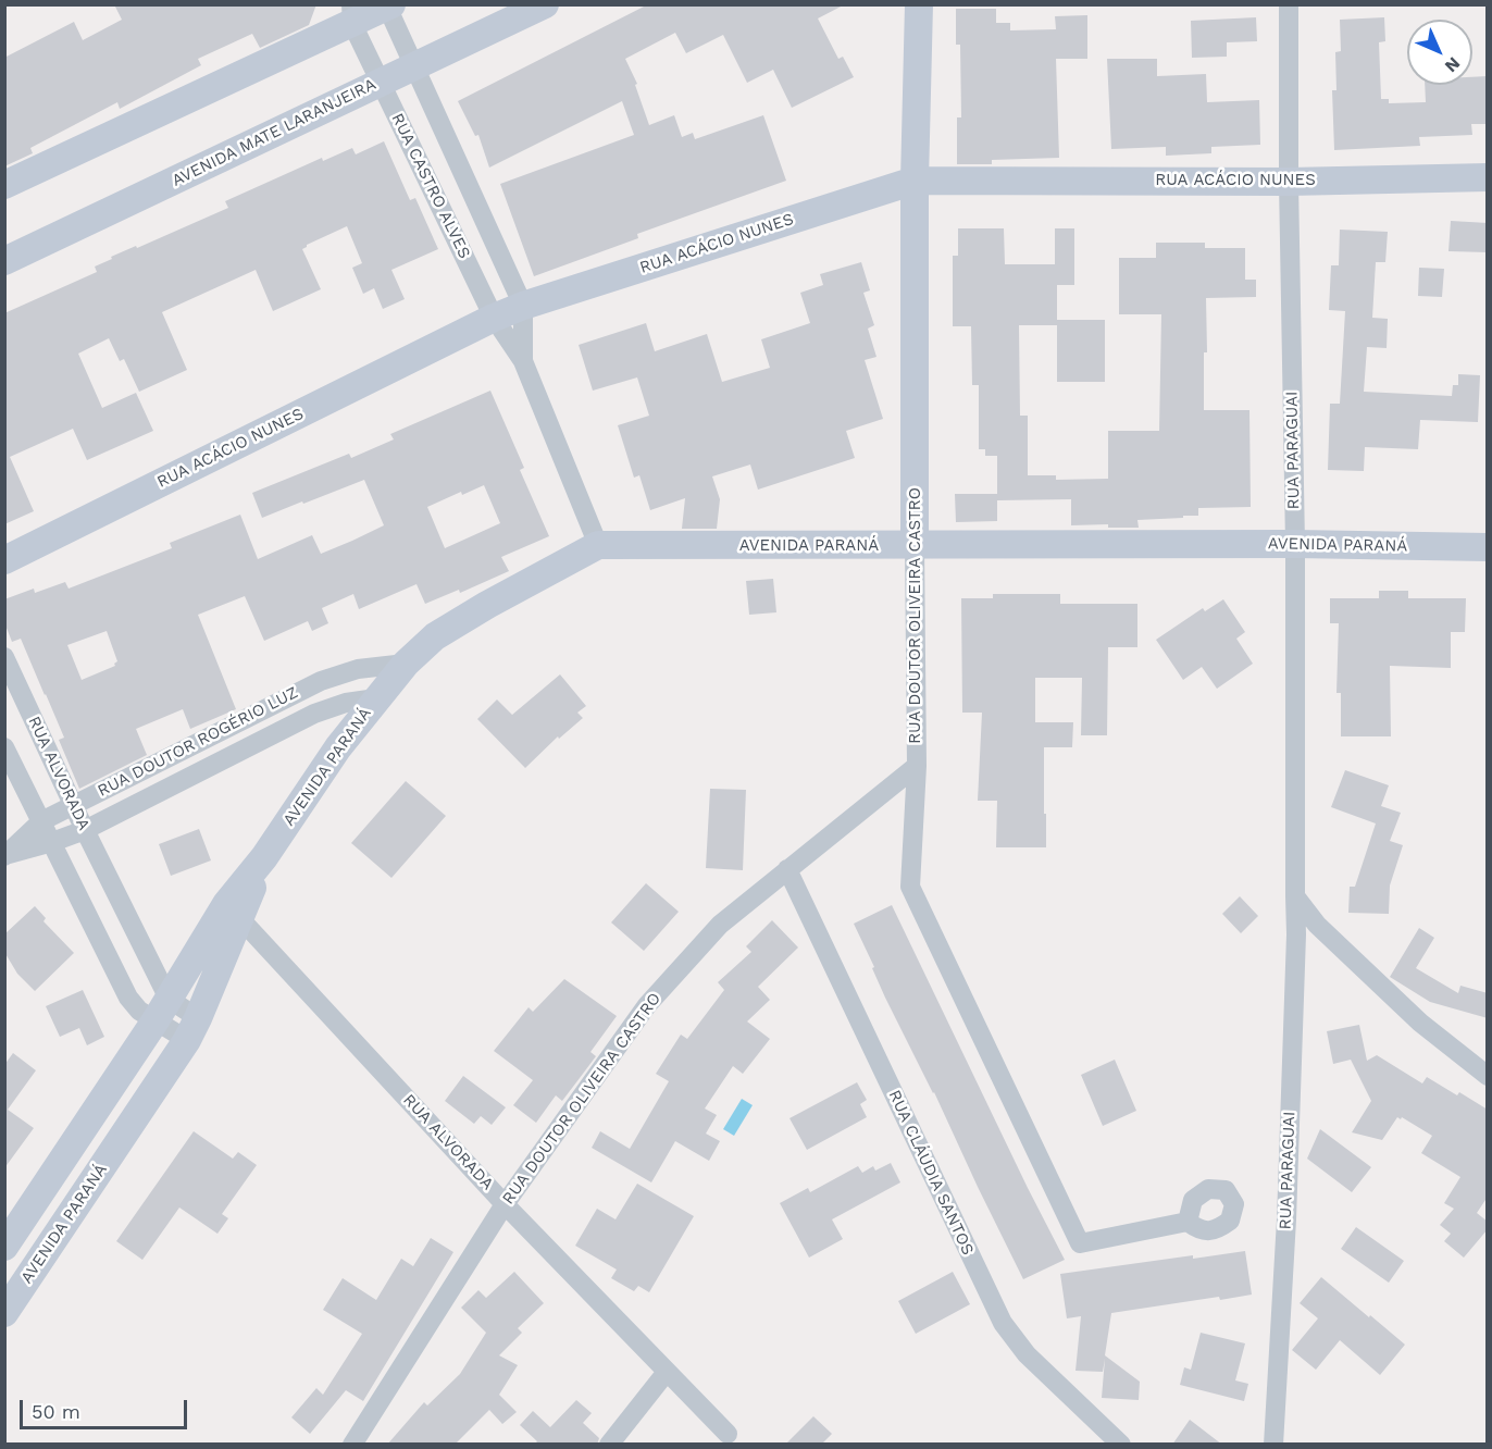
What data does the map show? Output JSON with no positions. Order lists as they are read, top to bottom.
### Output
{
  "streets": {
    "street": [
      "AVENIDA MATE LARANJEIRA",
      "RUA ACÁCIO NUNES",
      "RUA CASTRO ALVES",
      "RUA PARAGUAI",
      "AVENIDA PARANÁ",
      "RUA DOUTOR OLIVEIRA CASTRO",
      "RUA DOUTOR ROGÉRIO LUZ",
      "RUA ALVORADA",
      "RUA CLÁUDIA SANTOS"
    ]
  },
  "crossings": [
    ["AVENIDA MATE LARANJEIRA", "RUA CASTRO ALVES"],
    ["RUA ACÁCIO NUNES", "RUA CASTRO ALVES"],
    ["RUA ACÁCIO NUNES", "RUA PARAGUAI"],
    ["RUA ACÁCIO NUNES", "RUA DOUTOR OLIVEIRA CASTRO"],
    ["RUA CASTRO ALVES", "AVENIDA PARANÁ"],
    ["RUA PARAGUAI", "AVENIDA PARANÁ"],
    ["AVENIDA PARANÁ", "RUA DOUTOR OLIVEIRA CASTRO"],
    ["AVENIDA PARANÁ", "RUA DOUTOR ROGÉRIO LUZ"],
    ["AVENIDA PARANÁ", "RUA ALVORADA"],
    ["RUA DOUTOR OLIVEIRA CASTRO", "RUA ALVORADA"],
    ["RUA DOUTOR OLIVEIRA CASTRO", "RUA CLÁUDIA SANTOS"],
    ["RUA DOUTOR ROGÉRIO LUZ", "RUA ALVORADA"]
  ],
  "scale_bar": "50 m",
  "north": "bottom right"
}
